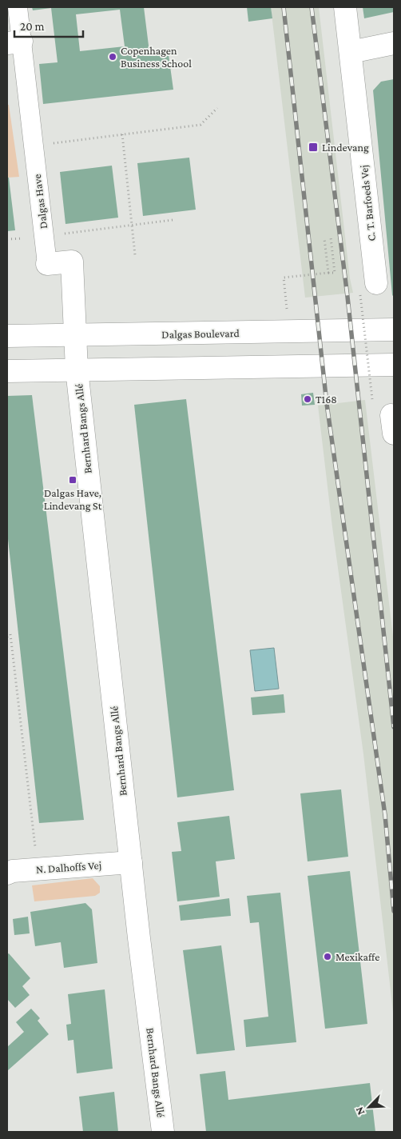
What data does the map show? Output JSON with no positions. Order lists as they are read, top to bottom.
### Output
{
  "streets": {
    "street": [
      "Dalgas Have",
      "C. T. Barfoeds Vej",
      "Dalgas Boulevard",
      "Bernhard Bangs Allé",
      "N. Dalhoffs Vej"
    ]
  },
  "crossings": [
    ["Dalgas Have", "Dalgas Boulevard"],
    ["Dalgas Have", "Bernhard Bangs Allé"],
    ["Bernhard Bangs Allé", "N. Dalhoffs Vej"]
  ],
  "places": {
    "other": ["Copenhagen Business School", "T168", "Mexikaffe"],
    "transit": ["Lindevang", "Dalgas Have, Lindevang St"]
  },
  "scale_bar": "20 m",
  "north": "bottom left"
}
